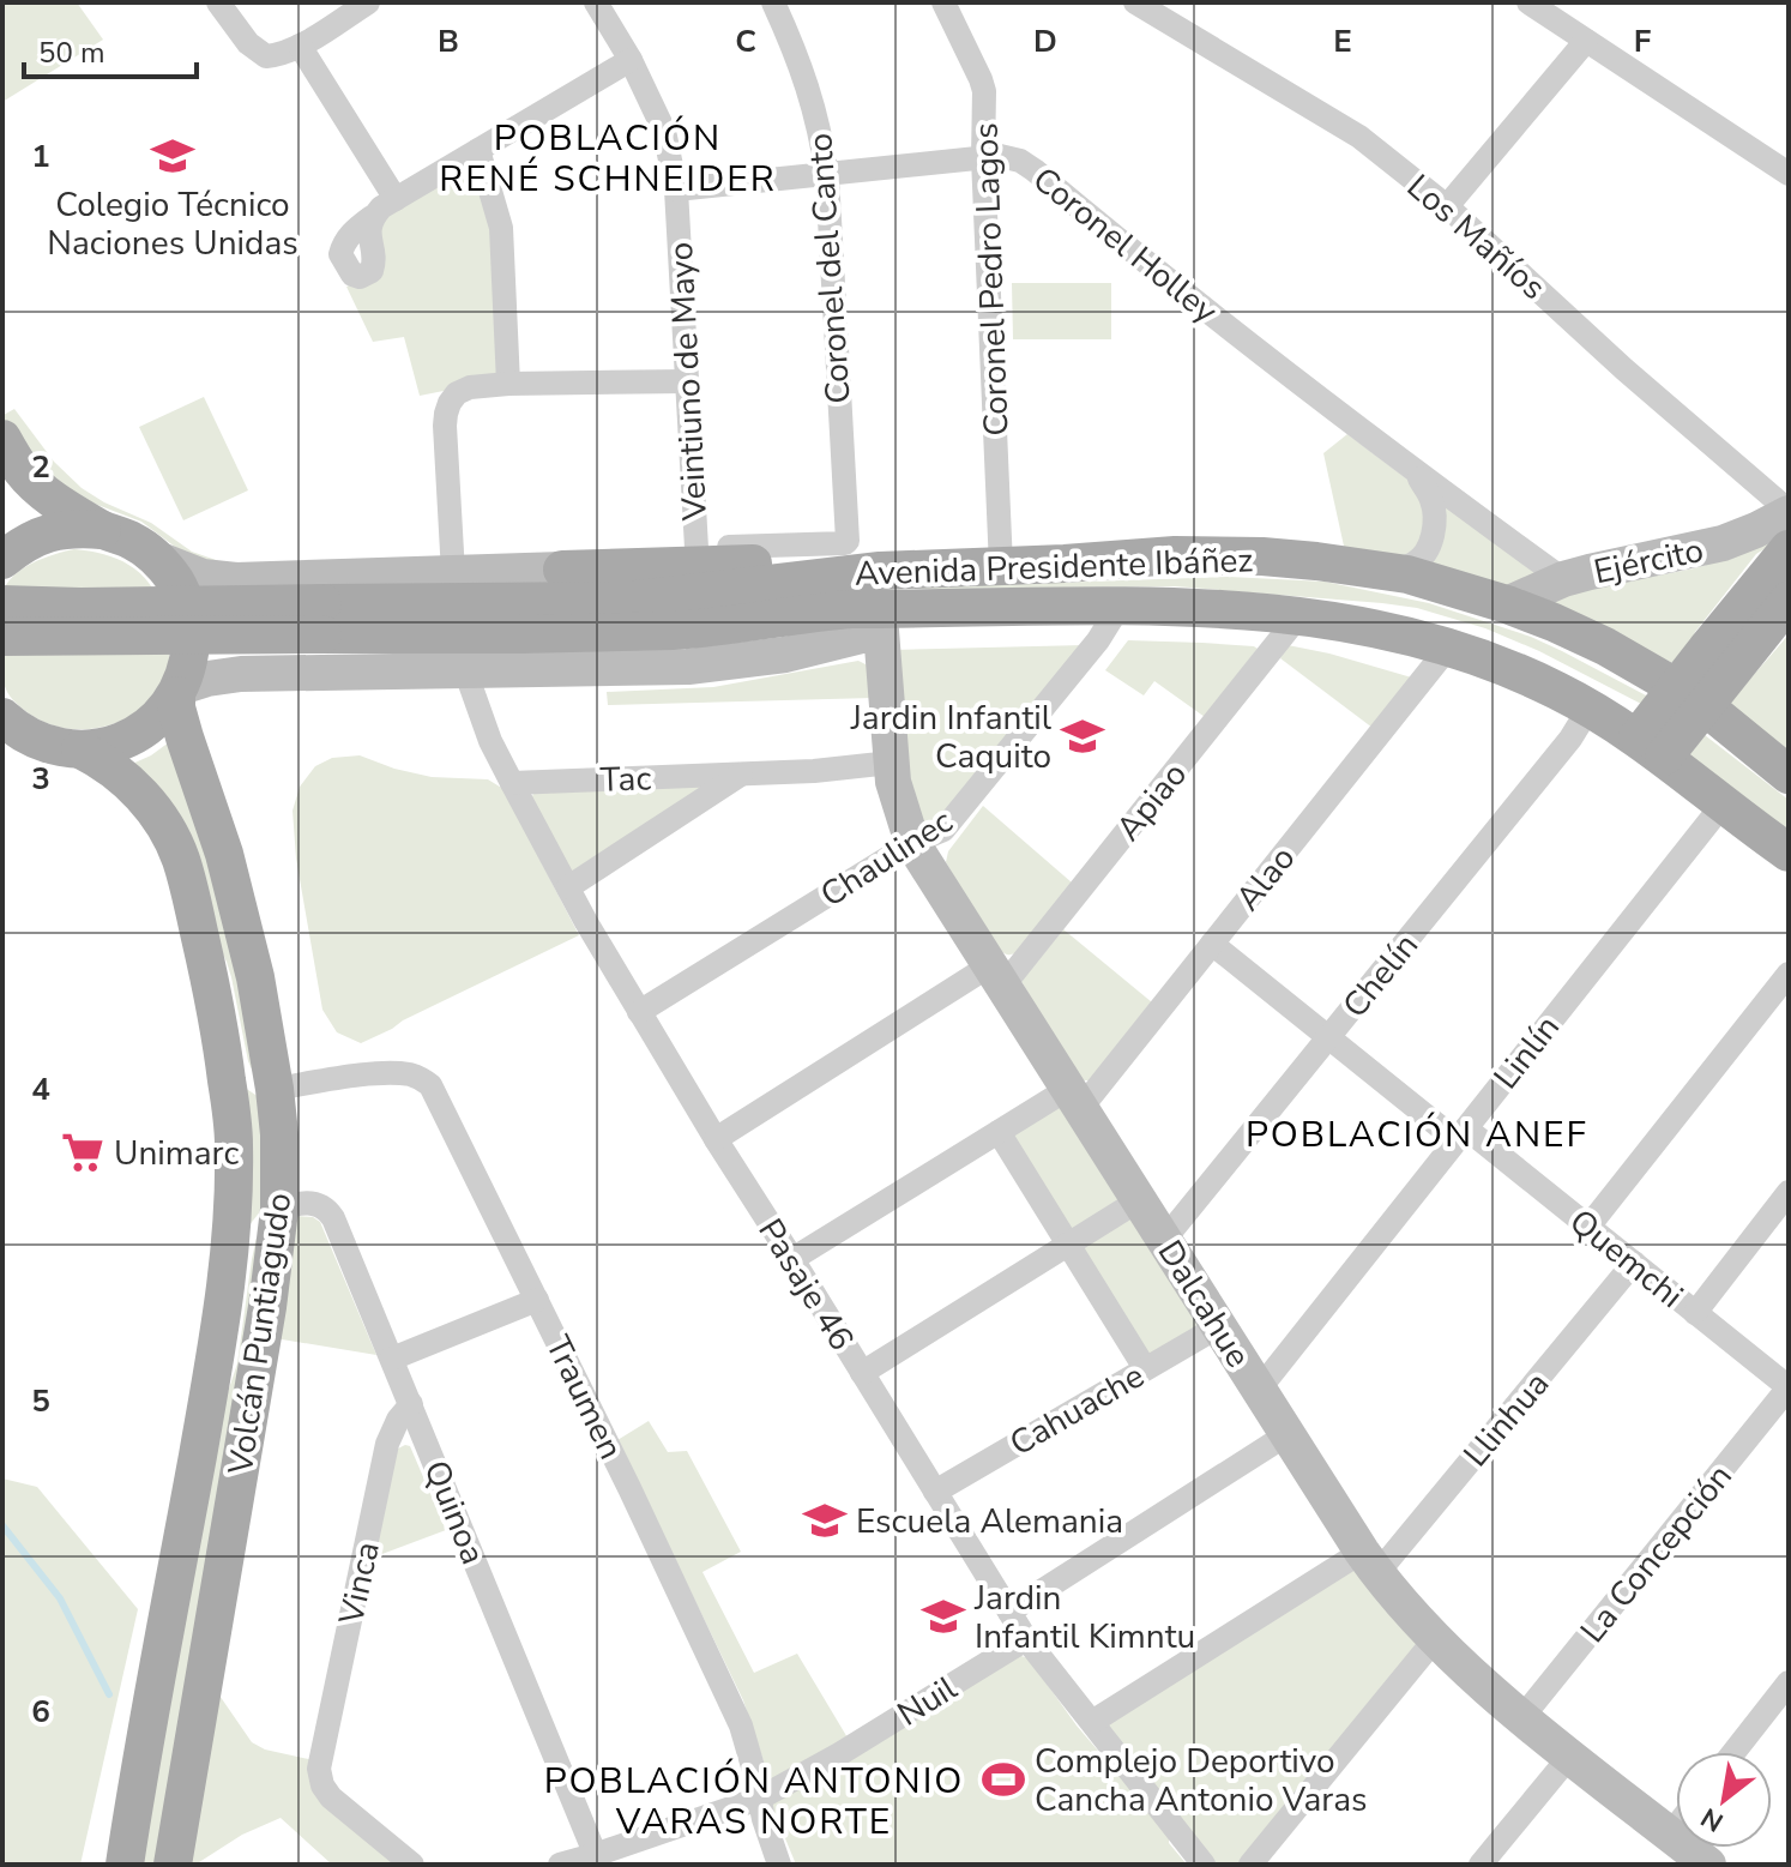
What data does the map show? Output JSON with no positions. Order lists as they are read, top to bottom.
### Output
{
  "streets": {
    "main road": ["Avenida Presidente Ibáñez", "Volcán Puntiagudo"],
    "street": [
      "Los Mañíos",
      "Coronel Holley",
      "Coronel del Canto",
      "Coronel Pedro Lagos",
      "Veintiuno de Mayo",
      "Ejército",
      "Tac",
      "Apiao",
      "Chaulinec",
      "Alao",
      "Chelín",
      "Linlín",
      "Quemchi",
      "Pasaje 46",
      "Dalcahue",
      "Traumen",
      "Cahuache",
      "Llinhua",
      "Quinoa",
      "La Concepción",
      "Vinca",
      "Nuil"
    ]
  },
  "crossings": [
    ["Los Mañíos", "Ejército"],
    ["Coronel Holley", "Coronel del Canto"],
    ["Coronel Holley", "Coronel Pedro Lagos"],
    ["Coronel Holley", "Veintiuno de Mayo"],
    ["Coronel Holley", "Ejército"],
    ["Coronel Holley", "Avenida Presidente Ibáñez"],
    ["Coronel del Canto", "Avenida Presidente Ibáñez"],
    ["Coronel Pedro Lagos", "Avenida Presidente Ibáñez"],
    ["Veintiuno de Mayo", "Avenida Presidente Ibáñez"],
    ["Ejército", "Avenida Presidente Ibáñez"],
    ["Avenida Presidente Ibáñez", "Apiao"],
    ["Avenida Presidente Ibáñez", "Chaulinec"],
    ["Avenida Presidente Ibáñez", "Alao"],
    ["Avenida Presidente Ibáñez", "Chelín"],
    ["Avenida Presidente Ibáñez", "Linlín"],
    ["Avenida Presidente Ibáñez", "Pasaje 46"],
    ["Avenida Presidente Ibáñez", "Dalcahue"],
    ["Avenida Presidente Ibáñez", "Volcán Puntiagudo"],
    ["Tac", "Pasaje 46"],
    ["Tac", "Dalcahue"],
    ["Apiao", "Pasaje 46"],
    ["Apiao", "Dalcahue"],
    ["Chaulinec", "Pasaje 46"],
    ["Chaulinec", "Dalcahue"],
    ["Alao", "Quemchi"],
    ["Alao", "Pasaje 46"],
    ["Alao", "Dalcahue"],
    ["Chelín", "Quemchi"],
    ["Chelín", "Dalcahue"],
    ["Linlín", "Quemchi"],
    ["Linlín", "Dalcahue"],
    ["Quemchi", "Llinhua"],
    ["Quemchi", "La Concepción"],
    ["Pasaje 46", "Cahuache"],
    ["Pasaje 46", "Llinhua"],
    ["Pasaje 46", "Nuil"],
    ["Dalcahue", "Cahuache"],
    ["Dalcahue", "Llinhua"],
    ["Dalcahue", "La Concepción"],
    ["Volcán Puntiagudo", "Traumen"],
    ["Volcán Puntiagudo", "Quinoa"],
    ["Traumen", "Nuil"],
    ["Quinoa", "Vinca"],
    ["Quinoa", "Nuil"]
  ],
  "districts": ["POBLACIÓN RENÉ SCHNEIDER", "POBLACIÓN ANEF", "POBLACIÓN ANTONIO VARAS NORTE"],
  "places": {
    "school or university": [
      "Colegio Técnico Naciones Unidas",
      "Jardin Infantil Caquito",
      "Escuela Alemania",
      "Jardin Infantil Kimntu"
    ],
    "supermarket": ["Unimarc"],
    "sports": ["Complejo Deportivo Cancha Antonio Varas"]
  },
  "scale_bar": "50 m",
  "north": "bottom left",
  "grid": {
    "columns": [
      "B",
      "C",
      "D",
      "E",
      "F"
    ],
    "rows": [
      "1",
      "2",
      "3",
      "4",
      "5",
      "6"
    ]
  }
}
